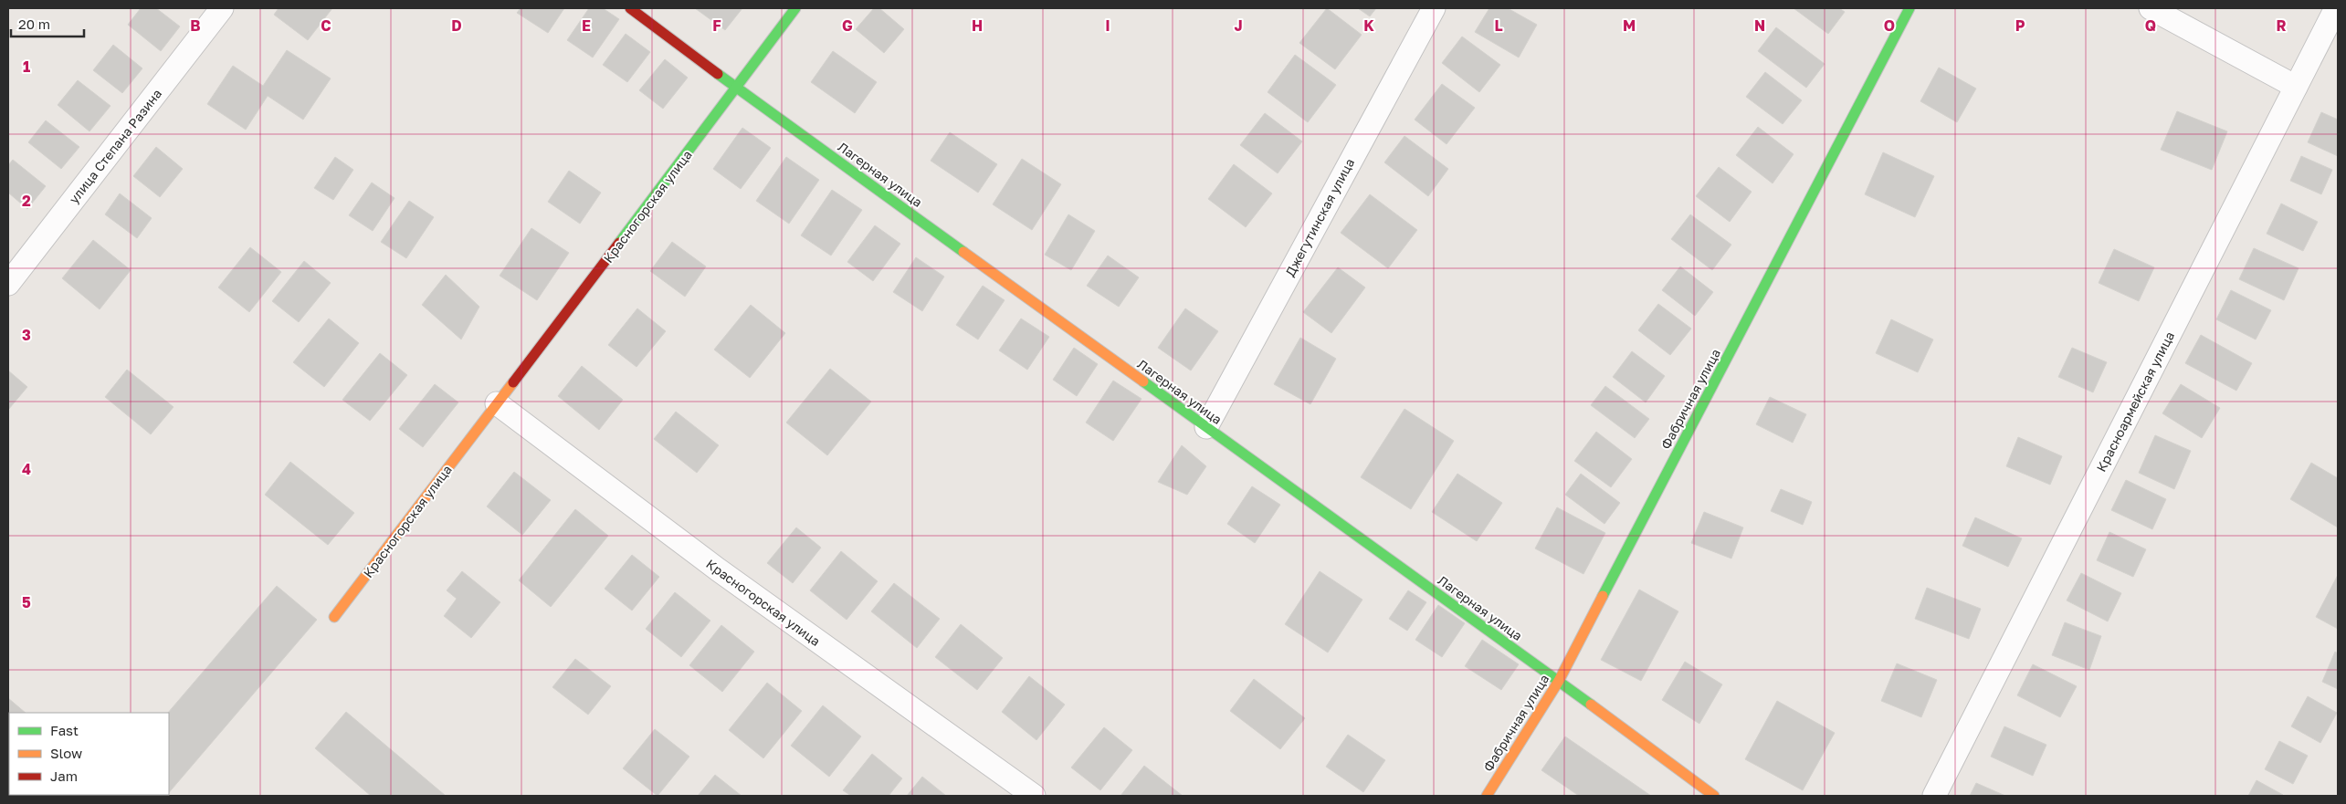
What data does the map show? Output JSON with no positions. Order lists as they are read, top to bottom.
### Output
{
  "streets": {
    "street": [
      "улица Степана Разина",
      "Лагерная улица",
      "Красногорская улица",
      "Джегутинская улица",
      "Фабричная улица",
      "Красноармейская улица"
    ]
  },
  "crossings": [
    ["Лагерная улица", "Красногорская улица"],
    ["Лагерная улица", "Джегутинская улица"],
    ["Лагерная улица", "Фабричная улица"]
  ],
  "legend": ["Fast", "Slow", "Jam"],
  "scale_bar": "20 m",
  "grid": {
    "columns": [
      "B",
      "C",
      "D",
      "E",
      "F",
      "G",
      "H",
      "I",
      "J",
      "K",
      "L",
      "M",
      "N",
      "O",
      "P",
      "Q",
      "R"
    ],
    "rows": [
      "1",
      "2",
      "3",
      "4",
      "5"
    ]
  }
}
